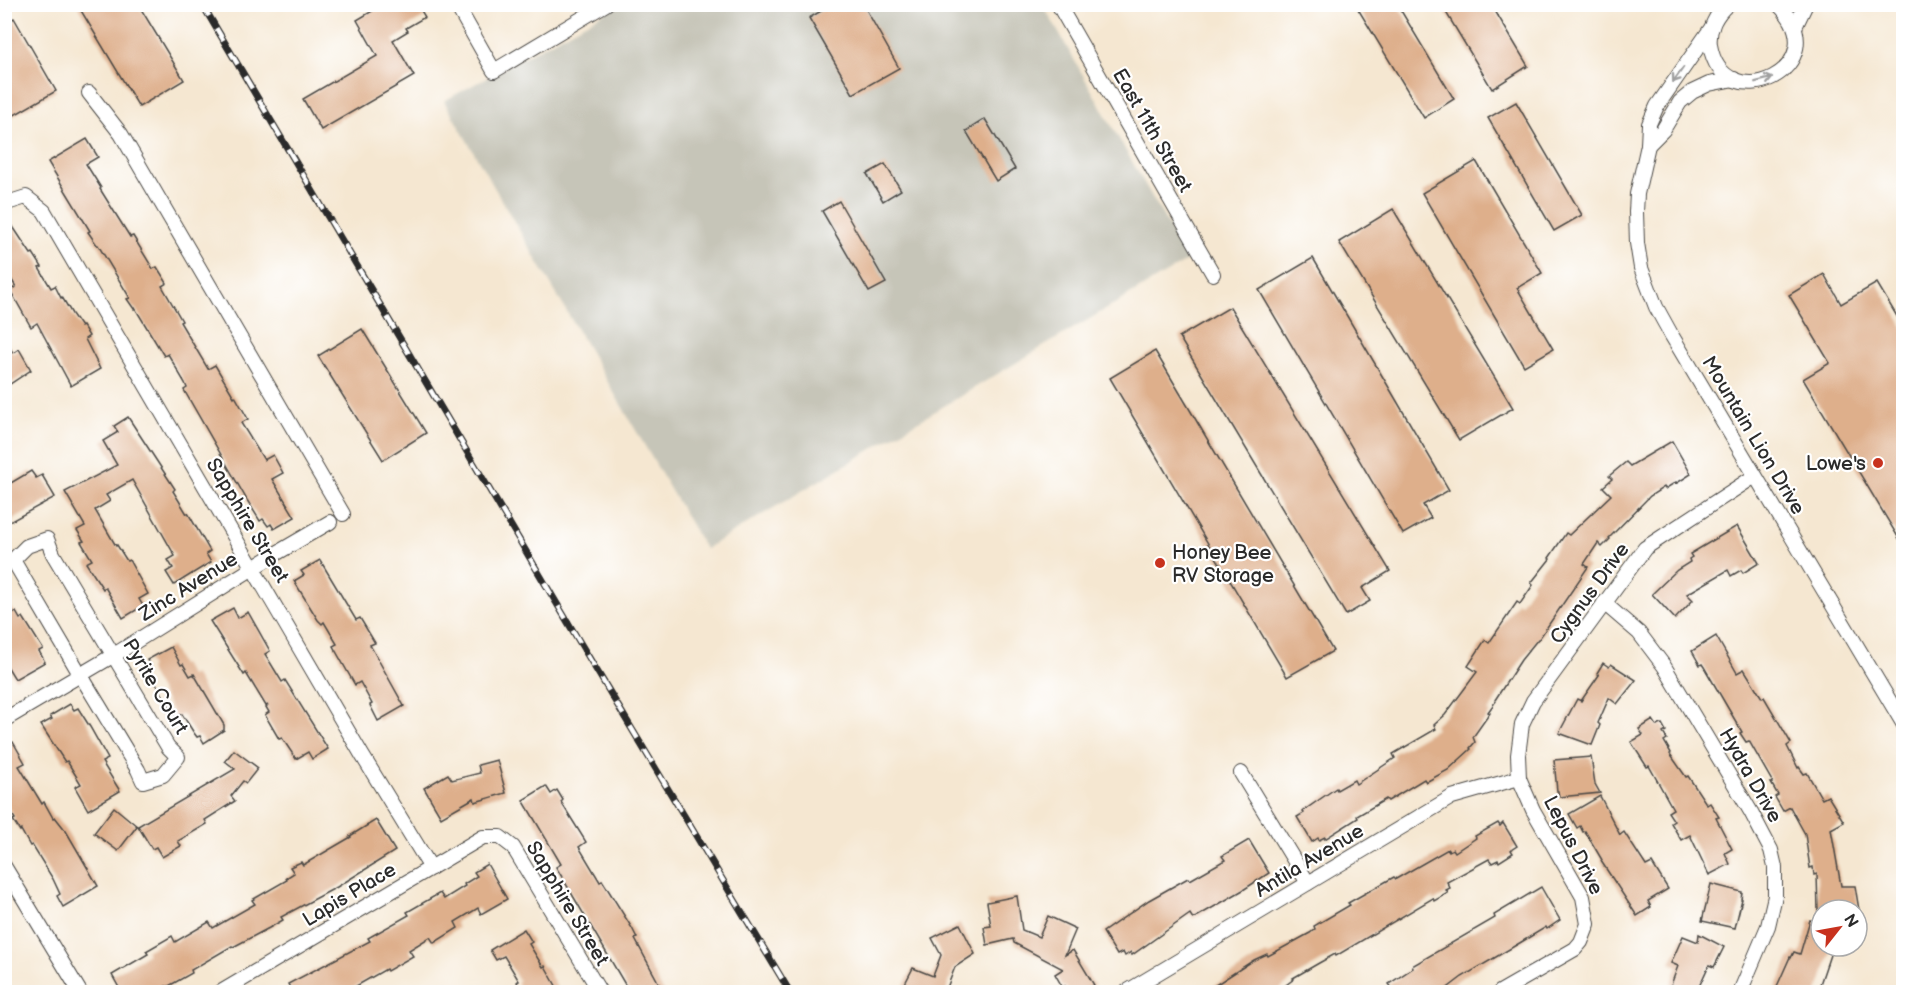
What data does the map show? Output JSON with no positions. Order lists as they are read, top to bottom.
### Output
{
  "streets": {
    "street": [
      "East 11th Street",
      "Mountain Lion Drive",
      "Sapphire Street",
      "Zinc Avenue",
      "Cygnus Drive",
      "Pyrite Court",
      "Hydra Drive",
      "Lepus Drive",
      "Antila Avenue",
      "Lapis Place"
    ]
  },
  "crossings": [
    ["Mountain Lion Drive", "Cygnus Drive"],
    ["Sapphire Street", "Zinc Avenue"],
    ["Sapphire Street", "Lapis Place"],
    ["Zinc Avenue", "Pyrite Court"],
    ["Cygnus Drive", "Hydra Drive"],
    ["Cygnus Drive", "Lepus Drive"],
    ["Cygnus Drive", "Antila Avenue"],
    ["Lepus Drive", "Antila Avenue"]
  ],
  "places": ["Lowe's", "Honey Bee RV Storage"],
  "north": "top right"
}
